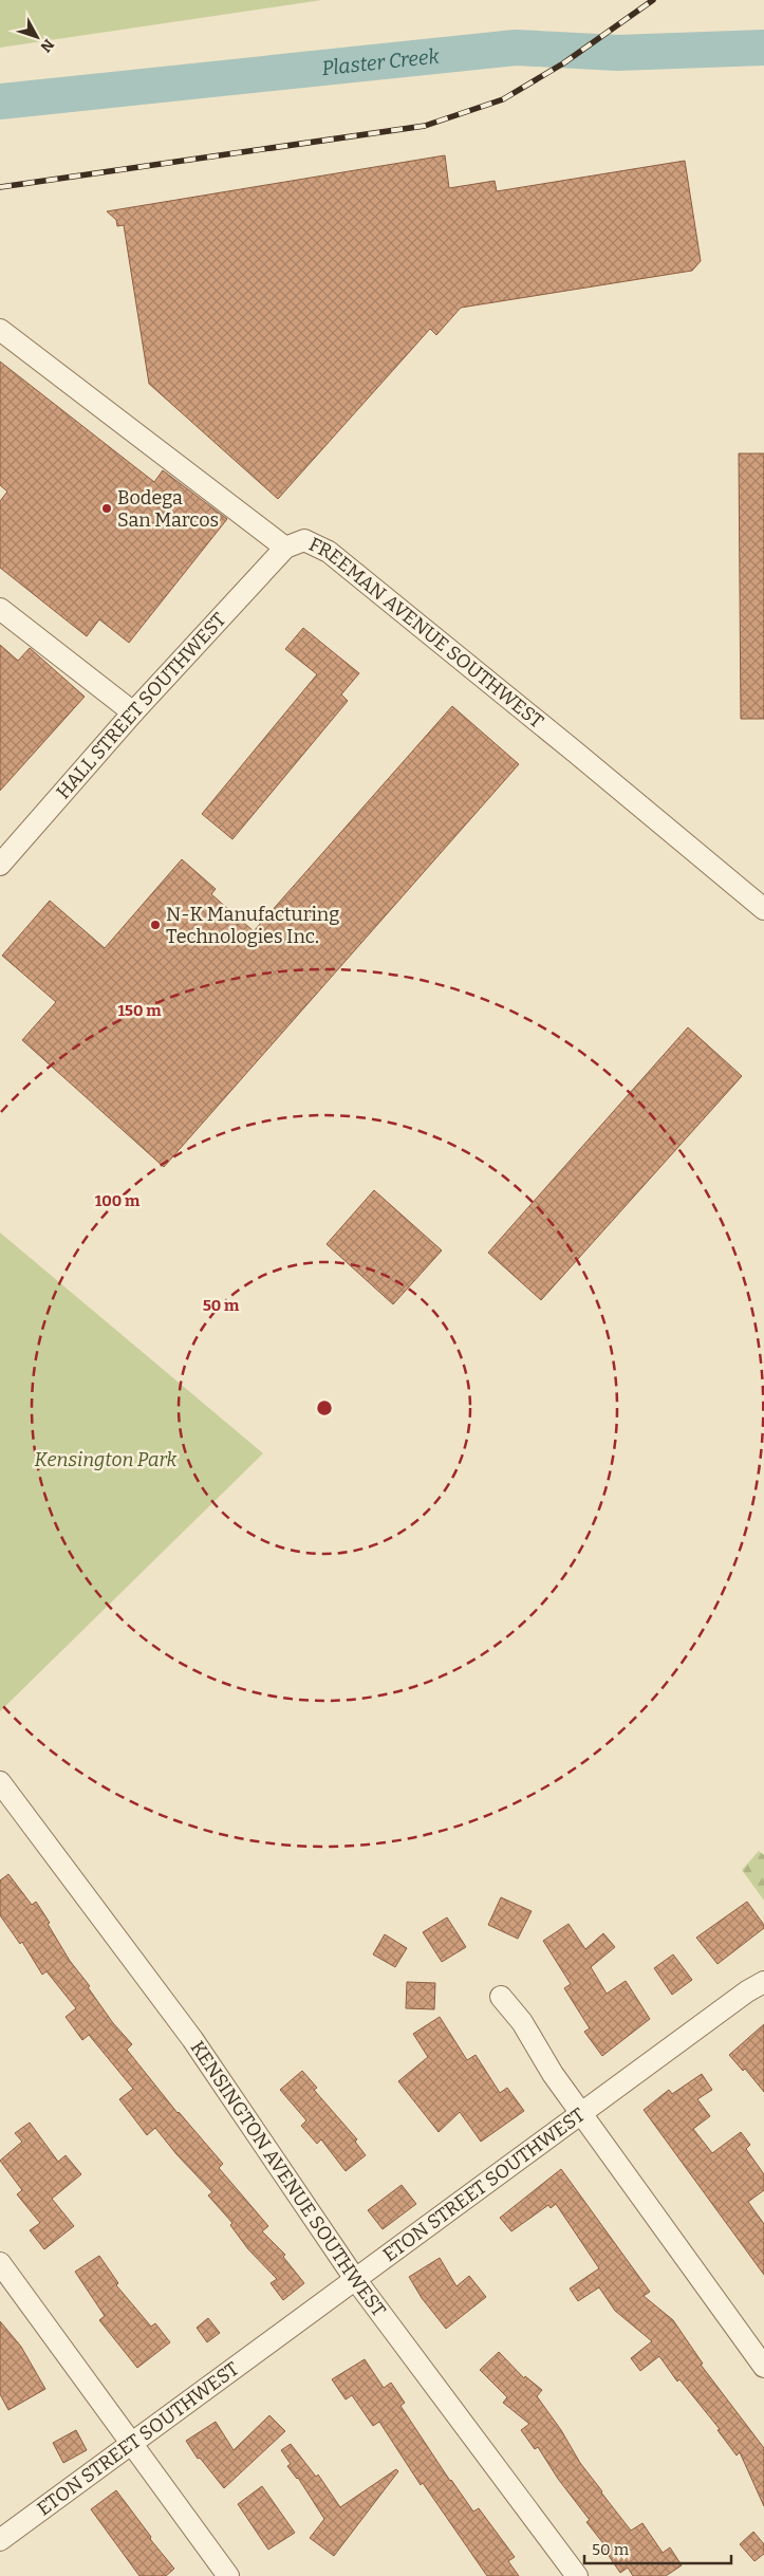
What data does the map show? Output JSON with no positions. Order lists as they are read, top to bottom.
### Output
{
  "streets": {
    "street": [
      "FREEMAN AVENUE SOUTHWEST",
      "HALL STREET SOUTHWEST",
      "KENSINGTON AVENUE SOUTHWEST",
      "ETON STREET SOUTHWEST"
    ]
  },
  "crossings": [
    ["FREEMAN AVENUE SOUTHWEST", "HALL STREET SOUTHWEST"],
    ["KENSINGTON AVENUE SOUTHWEST", "ETON STREET SOUTHWEST"]
  ],
  "water": ["Plaster Creek"],
  "parks": ["Kensington Park"],
  "places": ["Bodega San Marcos", "N-K Manufacturing Technologies Inc."],
  "scale_bar": "50 m",
  "north": "bottom right",
  "rings": ["150 m", "100 m", "50 m"]
}
